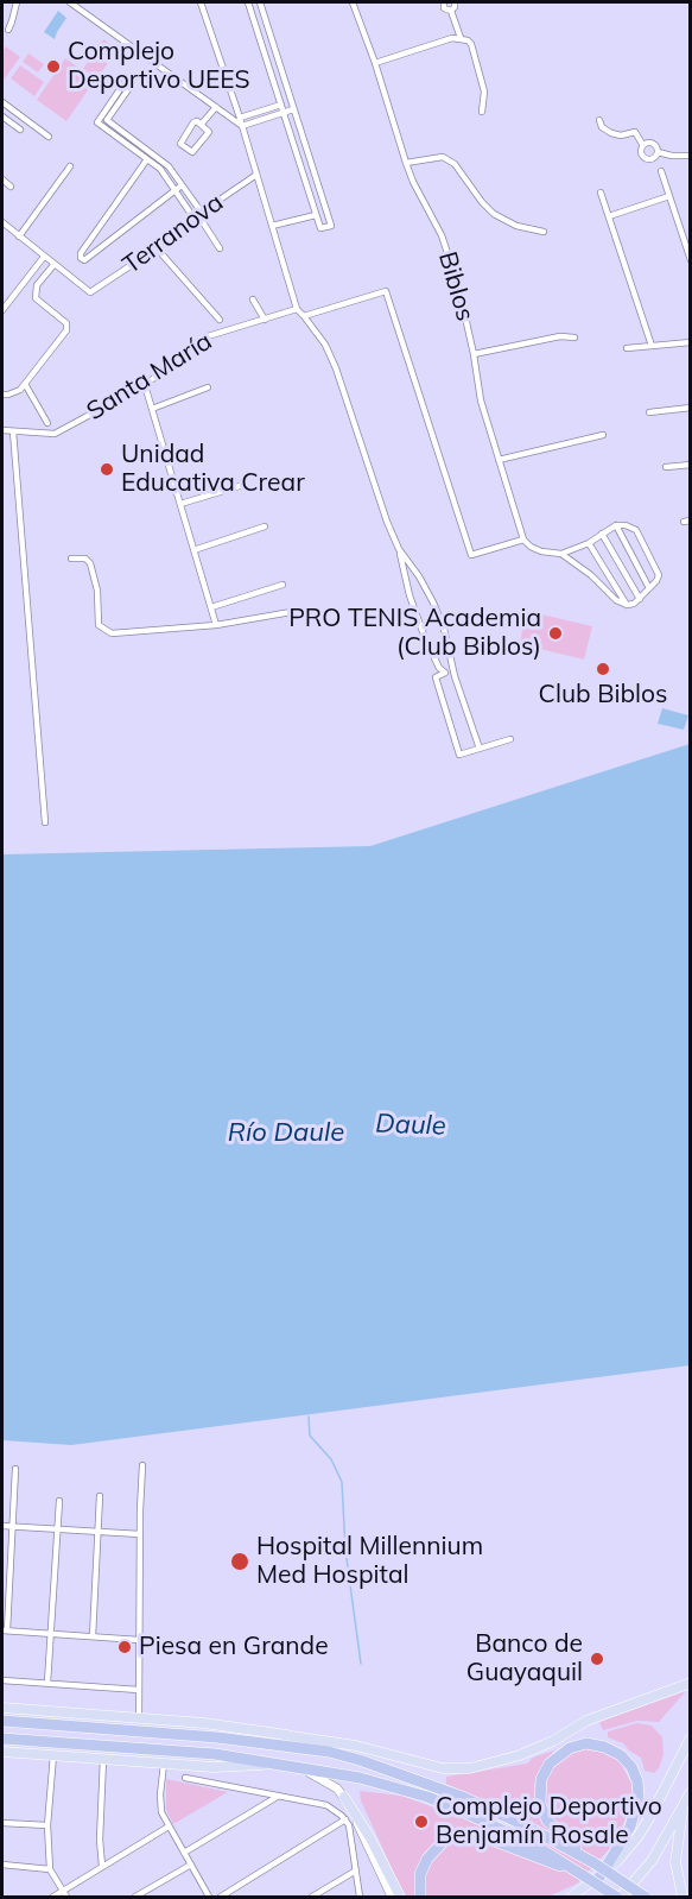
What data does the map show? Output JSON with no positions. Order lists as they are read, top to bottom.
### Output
{
  "streets": {
    "street": ["Terranova", "Biblos", "Santa María"]
  },
  "water": ["Daule", "Río Daule"],
  "places": [
    "Complejo Deportivo UEES",
    "Unidad Educativa Crear",
    "PRO TENIS Academia (Club Biblos)",
    "Club Biblos",
    "Hospital Millennium Med Hospital",
    "Piesa en Grande",
    "Banco de Guayaquil",
    "Complejo Deportivo Benjamín Rosale"
  ]
}
